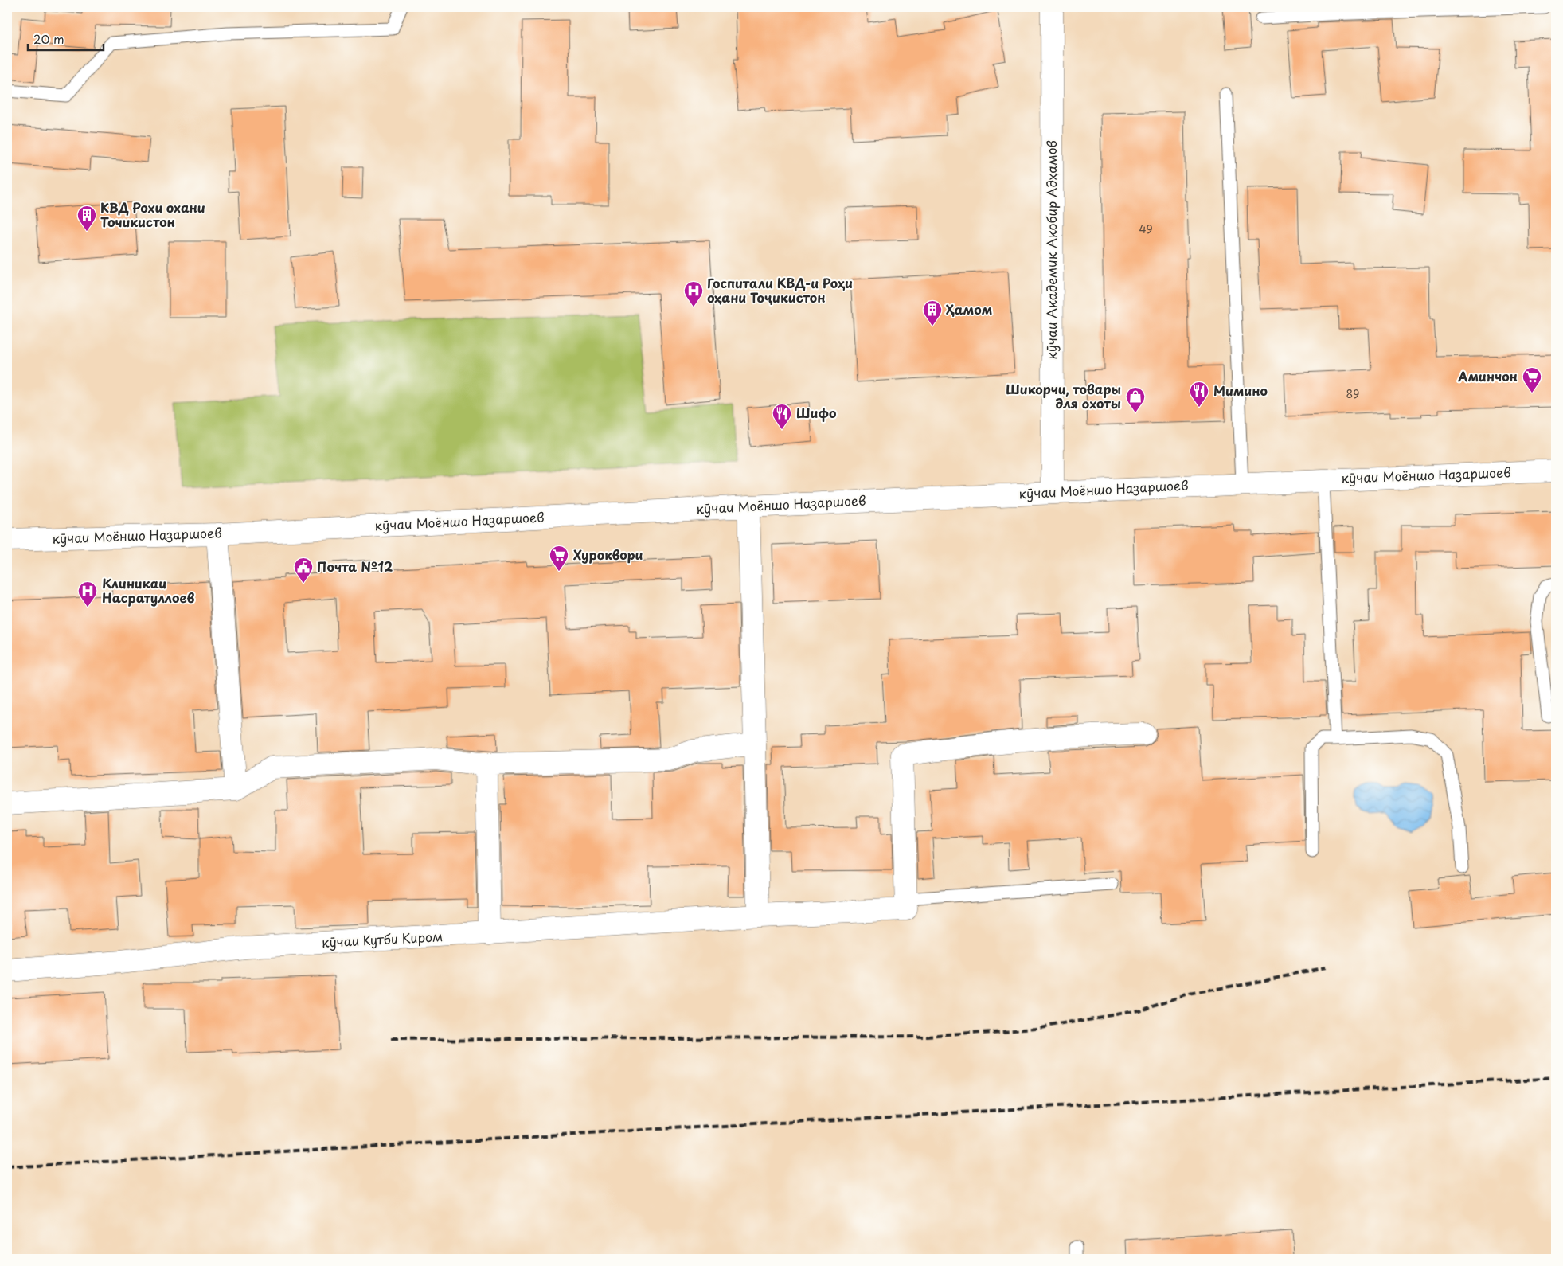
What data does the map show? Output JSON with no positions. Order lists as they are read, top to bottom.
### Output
{
  "streets": {
    "street": ["кӯчаи Академик Акобир Адҳамов", "кӯчаи Моёншо Назаршоев", "кӯчаи Кутби Киром"]
  },
  "crossings": [
    ["кӯчаи Академик Акобир Адҳамов", "кӯчаи Моёншо Назаршоев"]
  ],
  "places": {
    "building": ["КВД Рохи охани Точикистон", "Ҳамом"],
    "hospital": ["Госпитали КВД-и Роҳи оҳани Тоҷикистон", "Клиникаи Насратуллоев"],
    "supermarket": ["Аминчон", "Хуроквори"],
    "restaurant": ["Мимино", "Шифо"],
    "shop": ["Шикорчи, товары для охоты"],
    "public building": ["Почта №12"]
  },
  "house_numbers": ["49", "89"],
  "scale_bar": "20 m"
}
